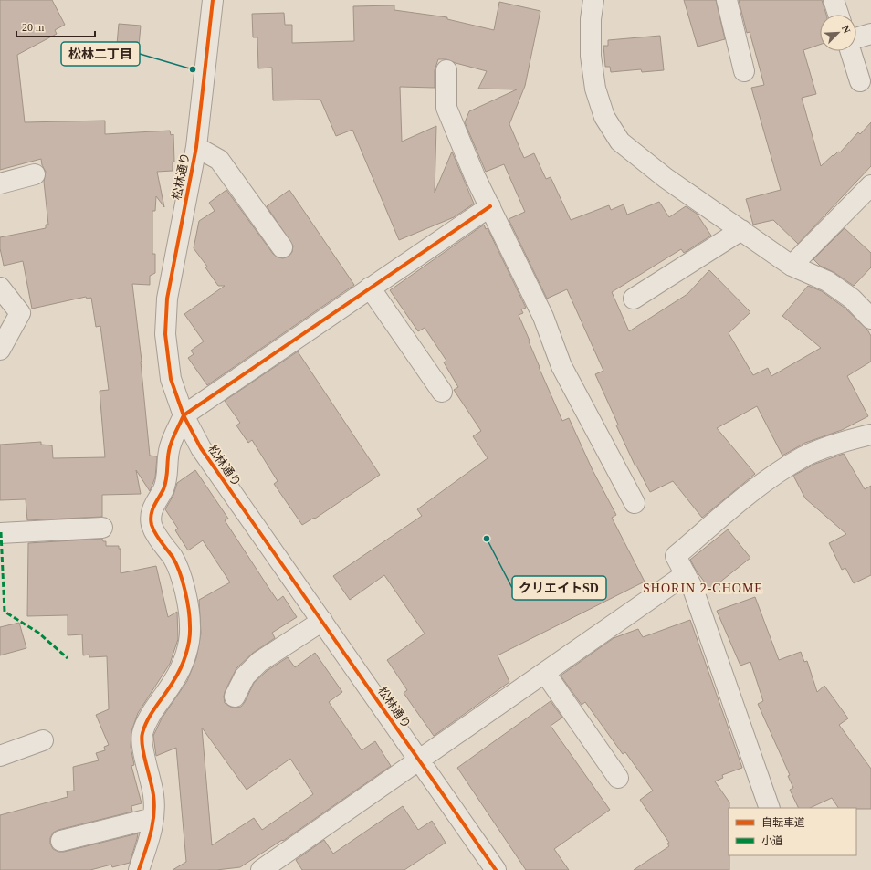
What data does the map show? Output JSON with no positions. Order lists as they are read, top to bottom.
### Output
{
  "streets": {
    "street": ["松林通り"]
  },
  "districts": ["SHORIN 2-CHOME"],
  "places": ["松林二丁目", "クリエイトSD"],
  "legend": ["自転車道", "小道"],
  "scale_bar": "20 m",
  "north": "top right"
}
